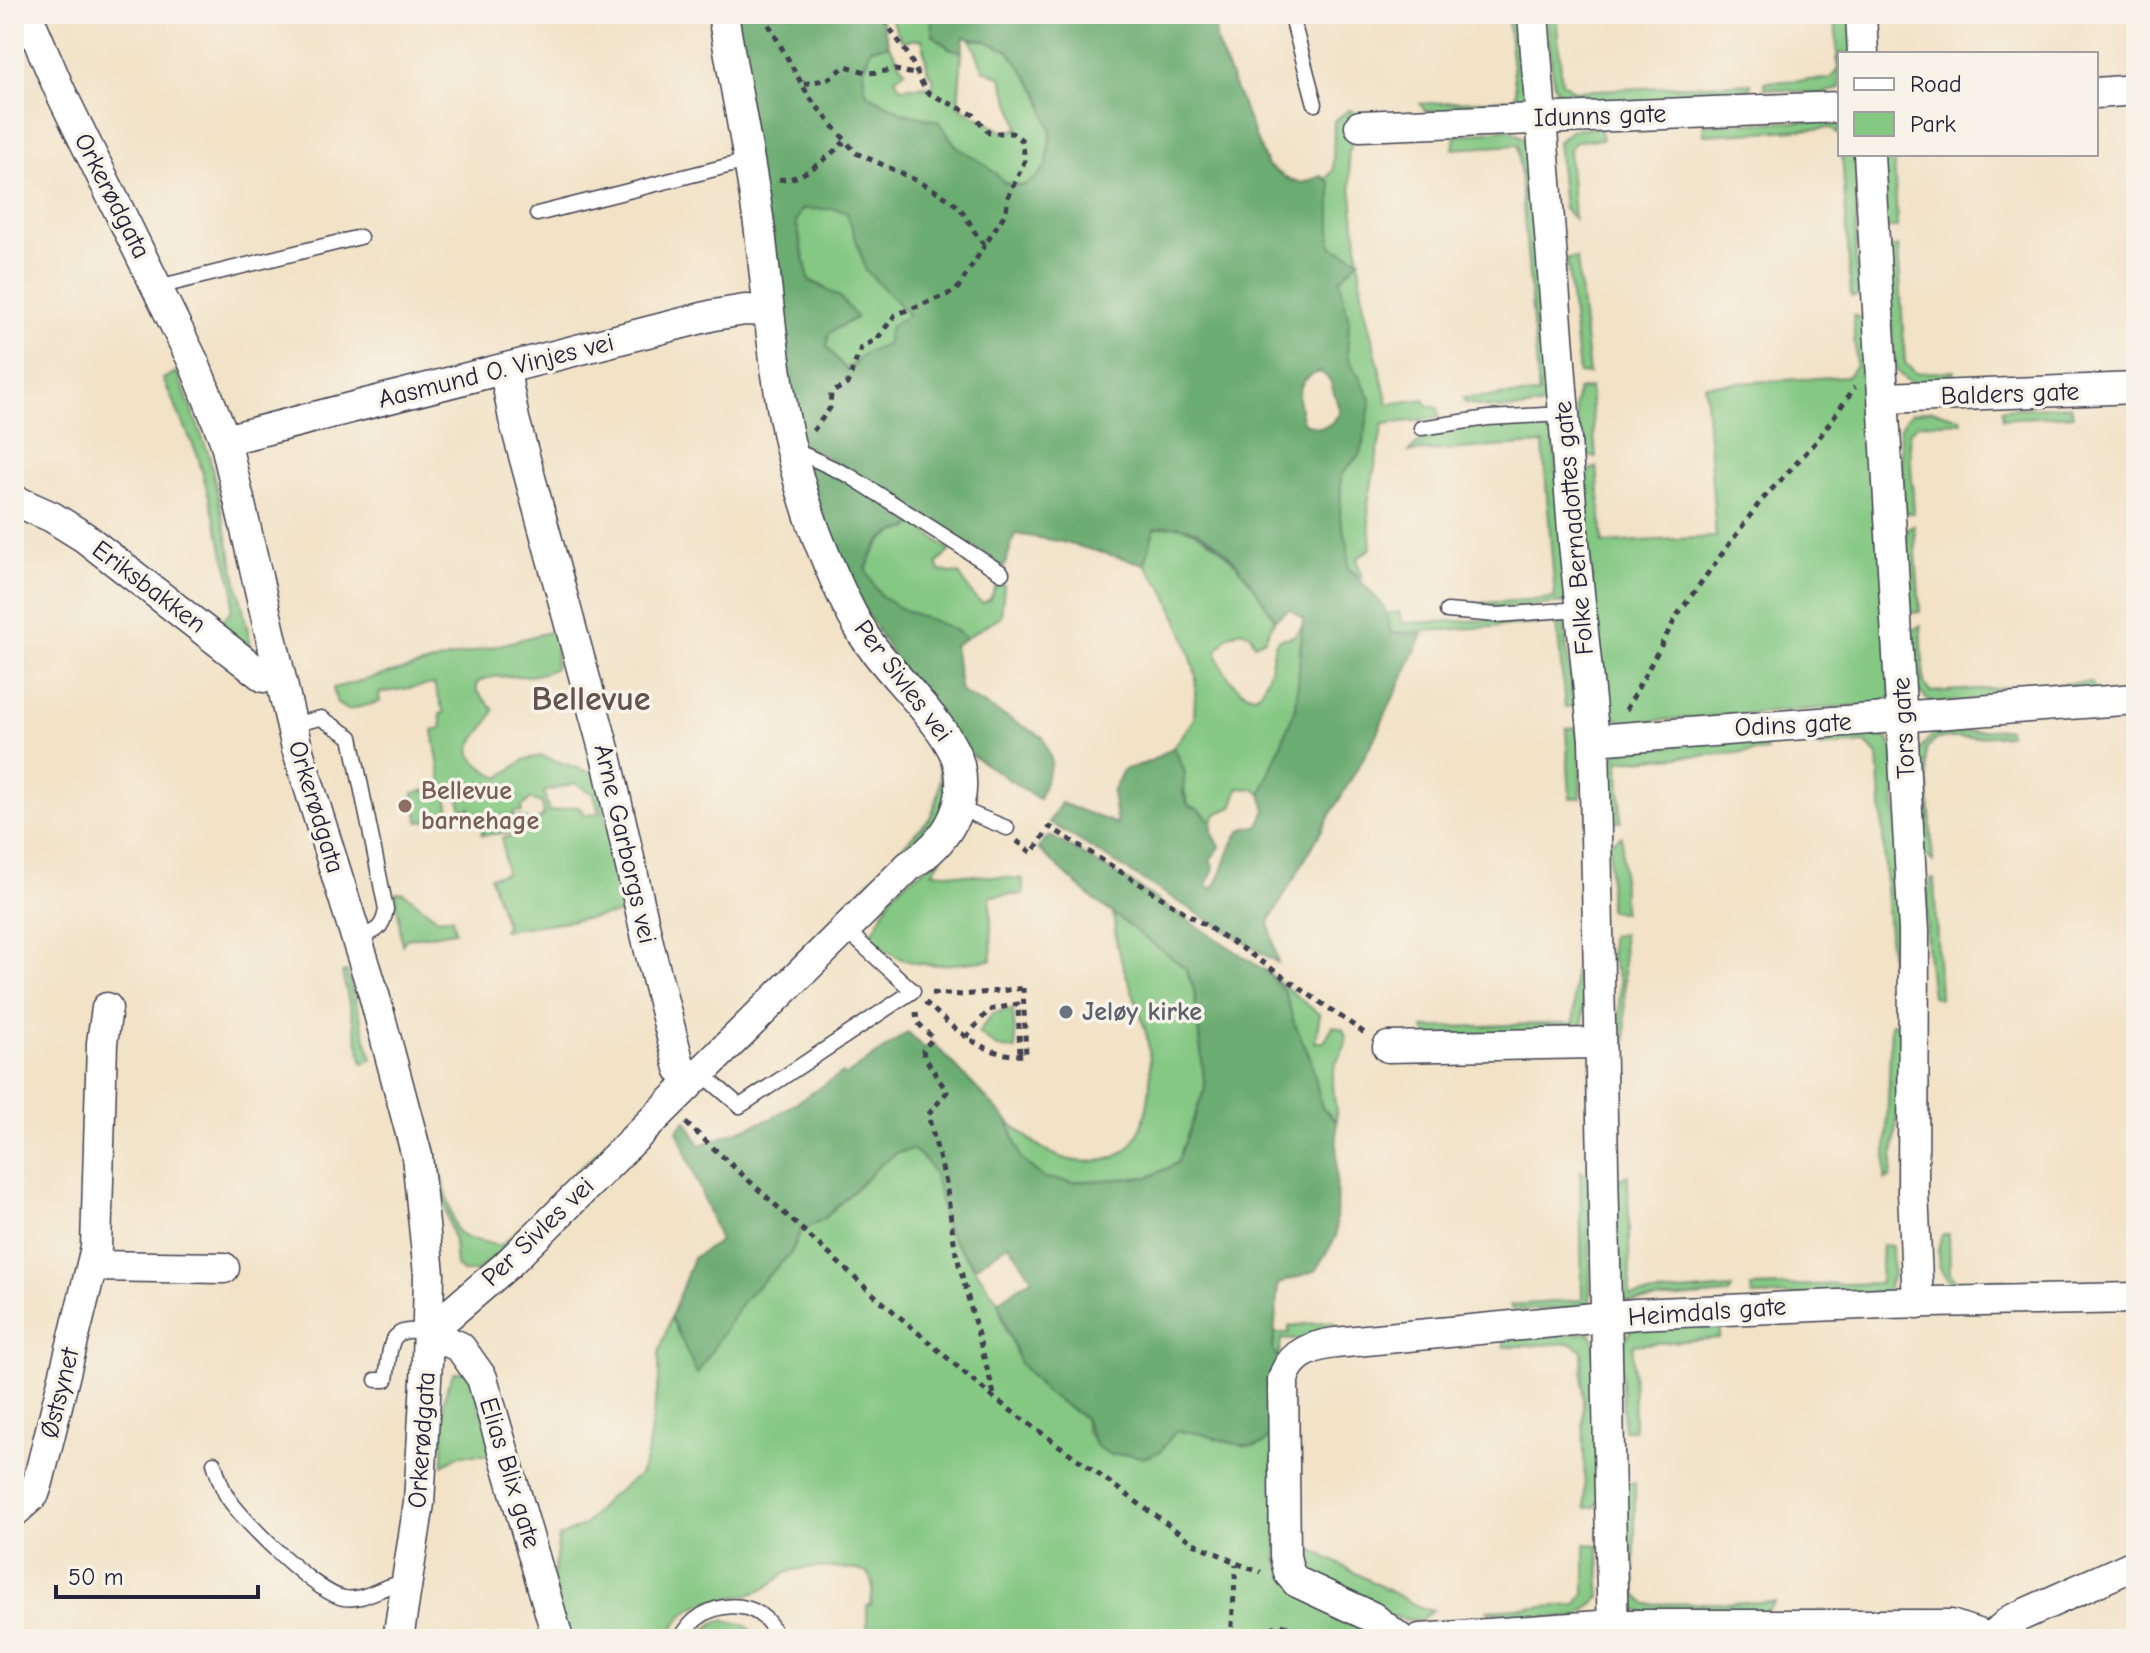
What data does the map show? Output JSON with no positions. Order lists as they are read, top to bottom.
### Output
{
  "streets": {
    "street": [
      "Idunns gate",
      "Orkerødgata",
      "Aasmund O. Vinjes vei",
      "Balders gate",
      "Folke Bernadottes gate",
      "Eriksbakken",
      "Per Sivles vei",
      "Odins gate",
      "Tors gate",
      "Arne Garborgs vei",
      "Heimdals gate",
      "Østsynet",
      "Elias Blix gate"
    ]
  },
  "crossings": [
    ["Idunns gate", "Folke Bernadottes gate"],
    ["Orkerødgata", "Aasmund O. Vinjes vei"],
    ["Orkerødgata", "Eriksbakken"],
    ["Orkerødgata", "Per Sivles vei"],
    ["Orkerødgata", "Elias Blix gate"],
    ["Aasmund O. Vinjes vei", "Per Sivles vei"],
    ["Aasmund O. Vinjes vei", "Arne Garborgs vei"],
    ["Balders gate", "Tors gate"],
    ["Folke Bernadottes gate", "Odins gate"],
    ["Folke Bernadottes gate", "Heimdals gate"],
    ["Per Sivles vei", "Arne Garborgs vei"],
    ["Per Sivles vei", "Elias Blix gate"],
    ["Odins gate", "Tors gate"],
    ["Tors gate", "Heimdals gate"]
  ],
  "districts": ["Bellevue"],
  "places": ["Bellevue barnehage", "Jeløy kirke"],
  "legend": ["Road", "Park"],
  "scale_bar": "50 m"
}
